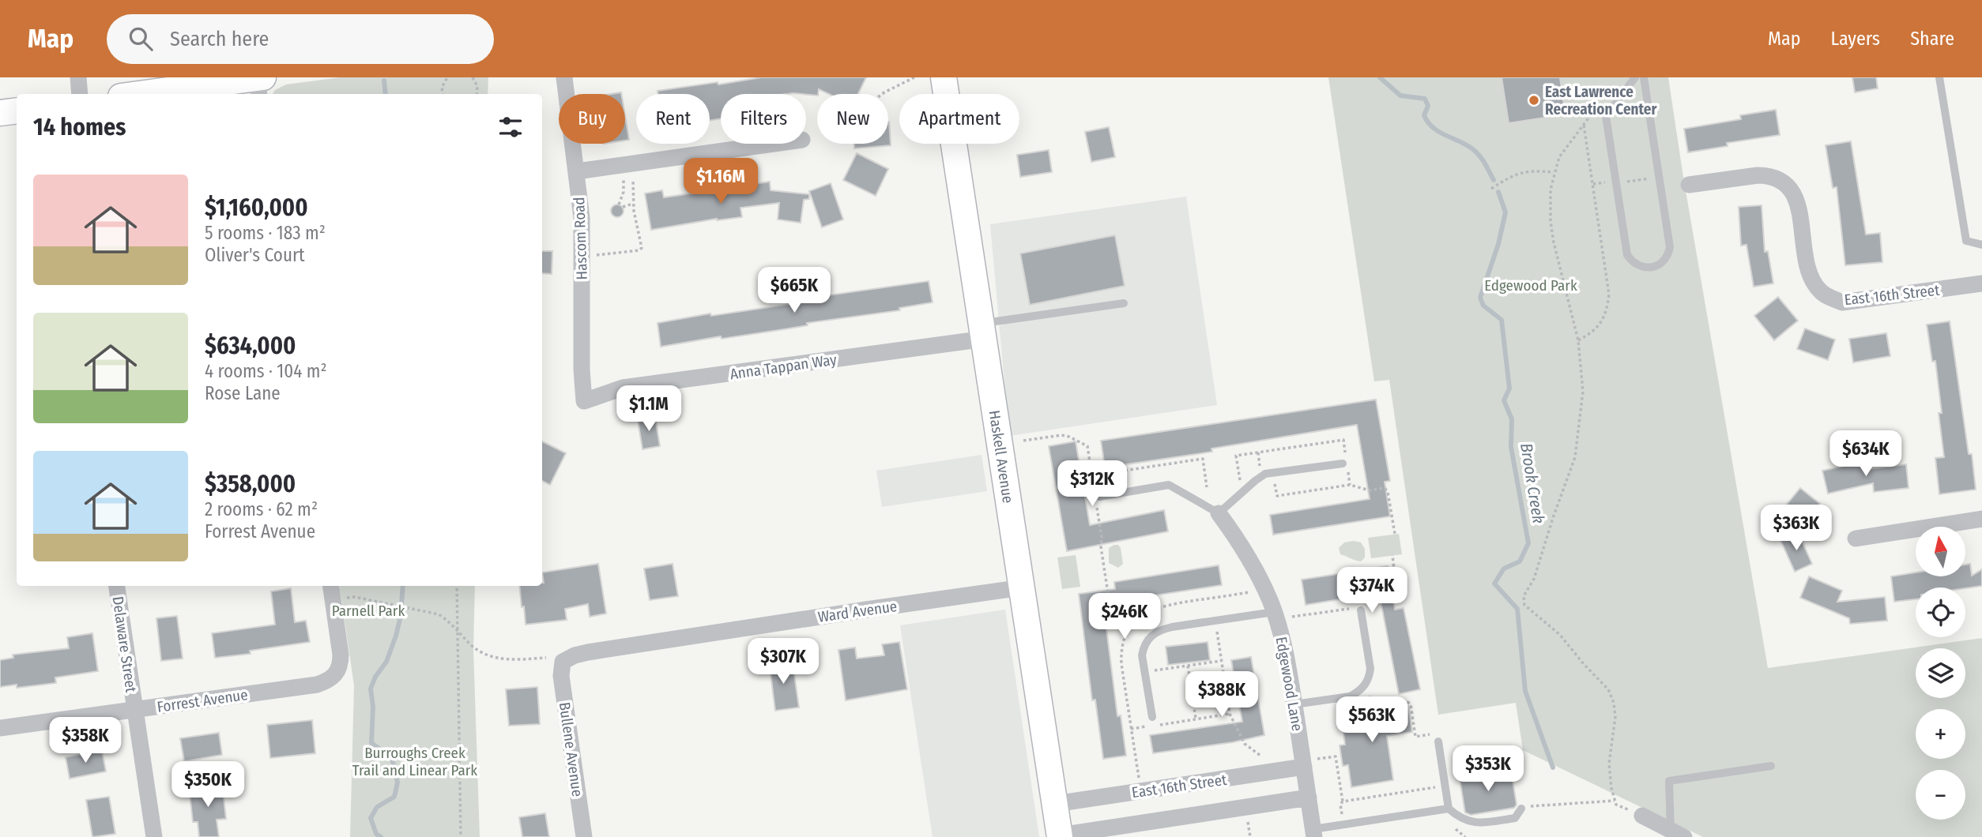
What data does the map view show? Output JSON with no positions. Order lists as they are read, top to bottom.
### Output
{
  "streets": {
    "main road": ["Haskell Avenue"],
    "street": [
      "Hascom Road",
      "East 16th Street",
      "Anna Tappan Way",
      "Ward Avenue",
      "Delaware Street",
      "Edgewood Lane",
      "Forrest Avenue",
      "Bullene Avenue"
    ]
  },
  "crossings": [
    ["Hascom Road", "Anna Tappan Way"],
    ["East 16th Street", "Haskell Avenue"],
    ["East 16th Street", "Edgewood Lane"],
    ["Anna Tappan Way", "Haskell Avenue"],
    ["Haskell Avenue", "Ward Avenue"],
    ["Ward Avenue", "Bullene Avenue"],
    ["Delaware Street", "Forrest Avenue"]
  ],
  "water": ["Brook Creek"],
  "parks": ["Edgewood Park", "Parnell Park", "Burroughs Creek Trail and Linear Park"],
  "places": ["East Lawrence Recreation Center"],
  "north": "top",
  "page": {
    "header": "Map",
    "search": "Search here",
    "nav": ["Map", "Layers", "Share"],
    "chip": [
      "Buy",
      "Rent",
      "Filters",
      "New",
      "Apartment"
    ],
    "heading": "14 homes",
    "price": [
      "$1.16M",
      "$665K",
      "$1.1M",
      "$634K",
      "$312K",
      "$363K",
      "$374K",
      "$246K",
      "$307K",
      "$388K",
      "$563K",
      "$358K",
      "$353K",
      "$350K"
    ],
    "list": [
      {
        "name": "$1,160,000",
        "note": "5 rooms · 183 m² · Oliver's Court"
      },
      {
        "name": "$634,000",
        "note": "4 rooms · 104 m² · Rose Lane"
      },
      {
        "name": "$358,000",
        "note": "2 rooms · 62 m² · Forrest Avenue"
      }
    ],
    "map_buttons": ["+", "−"]
  }
}
